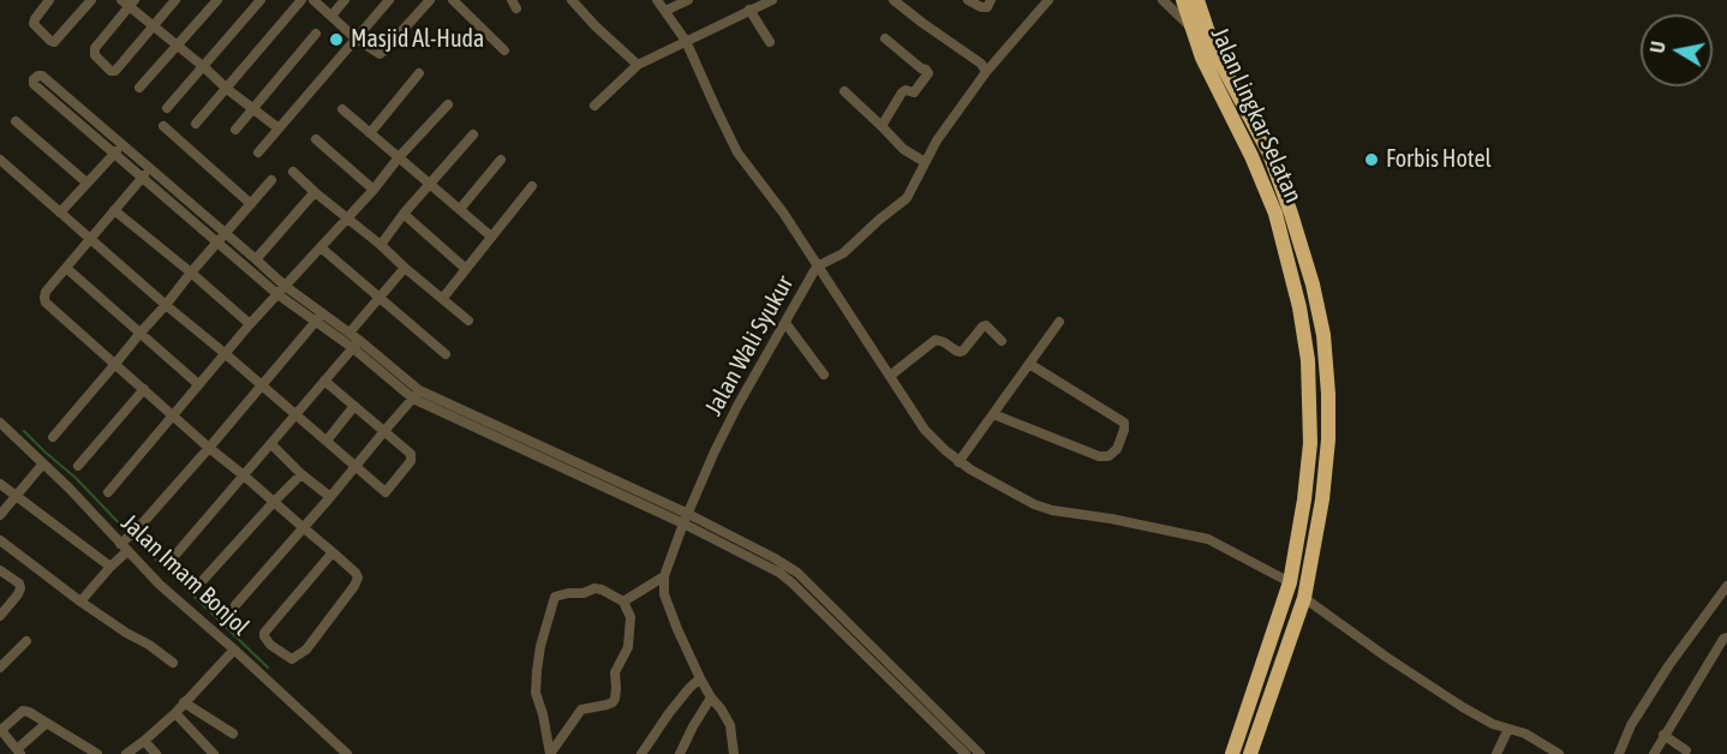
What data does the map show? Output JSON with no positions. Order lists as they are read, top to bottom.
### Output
{
  "streets": {
    "highway": ["Jalan Lingkar Selatan"],
    "street": ["Jalan Wali Syukur", "Jalan Imam Bonjol"]
  },
  "places": ["Masjid Al-Huda", "Forbis Hotel"],
  "north": "left"
}
